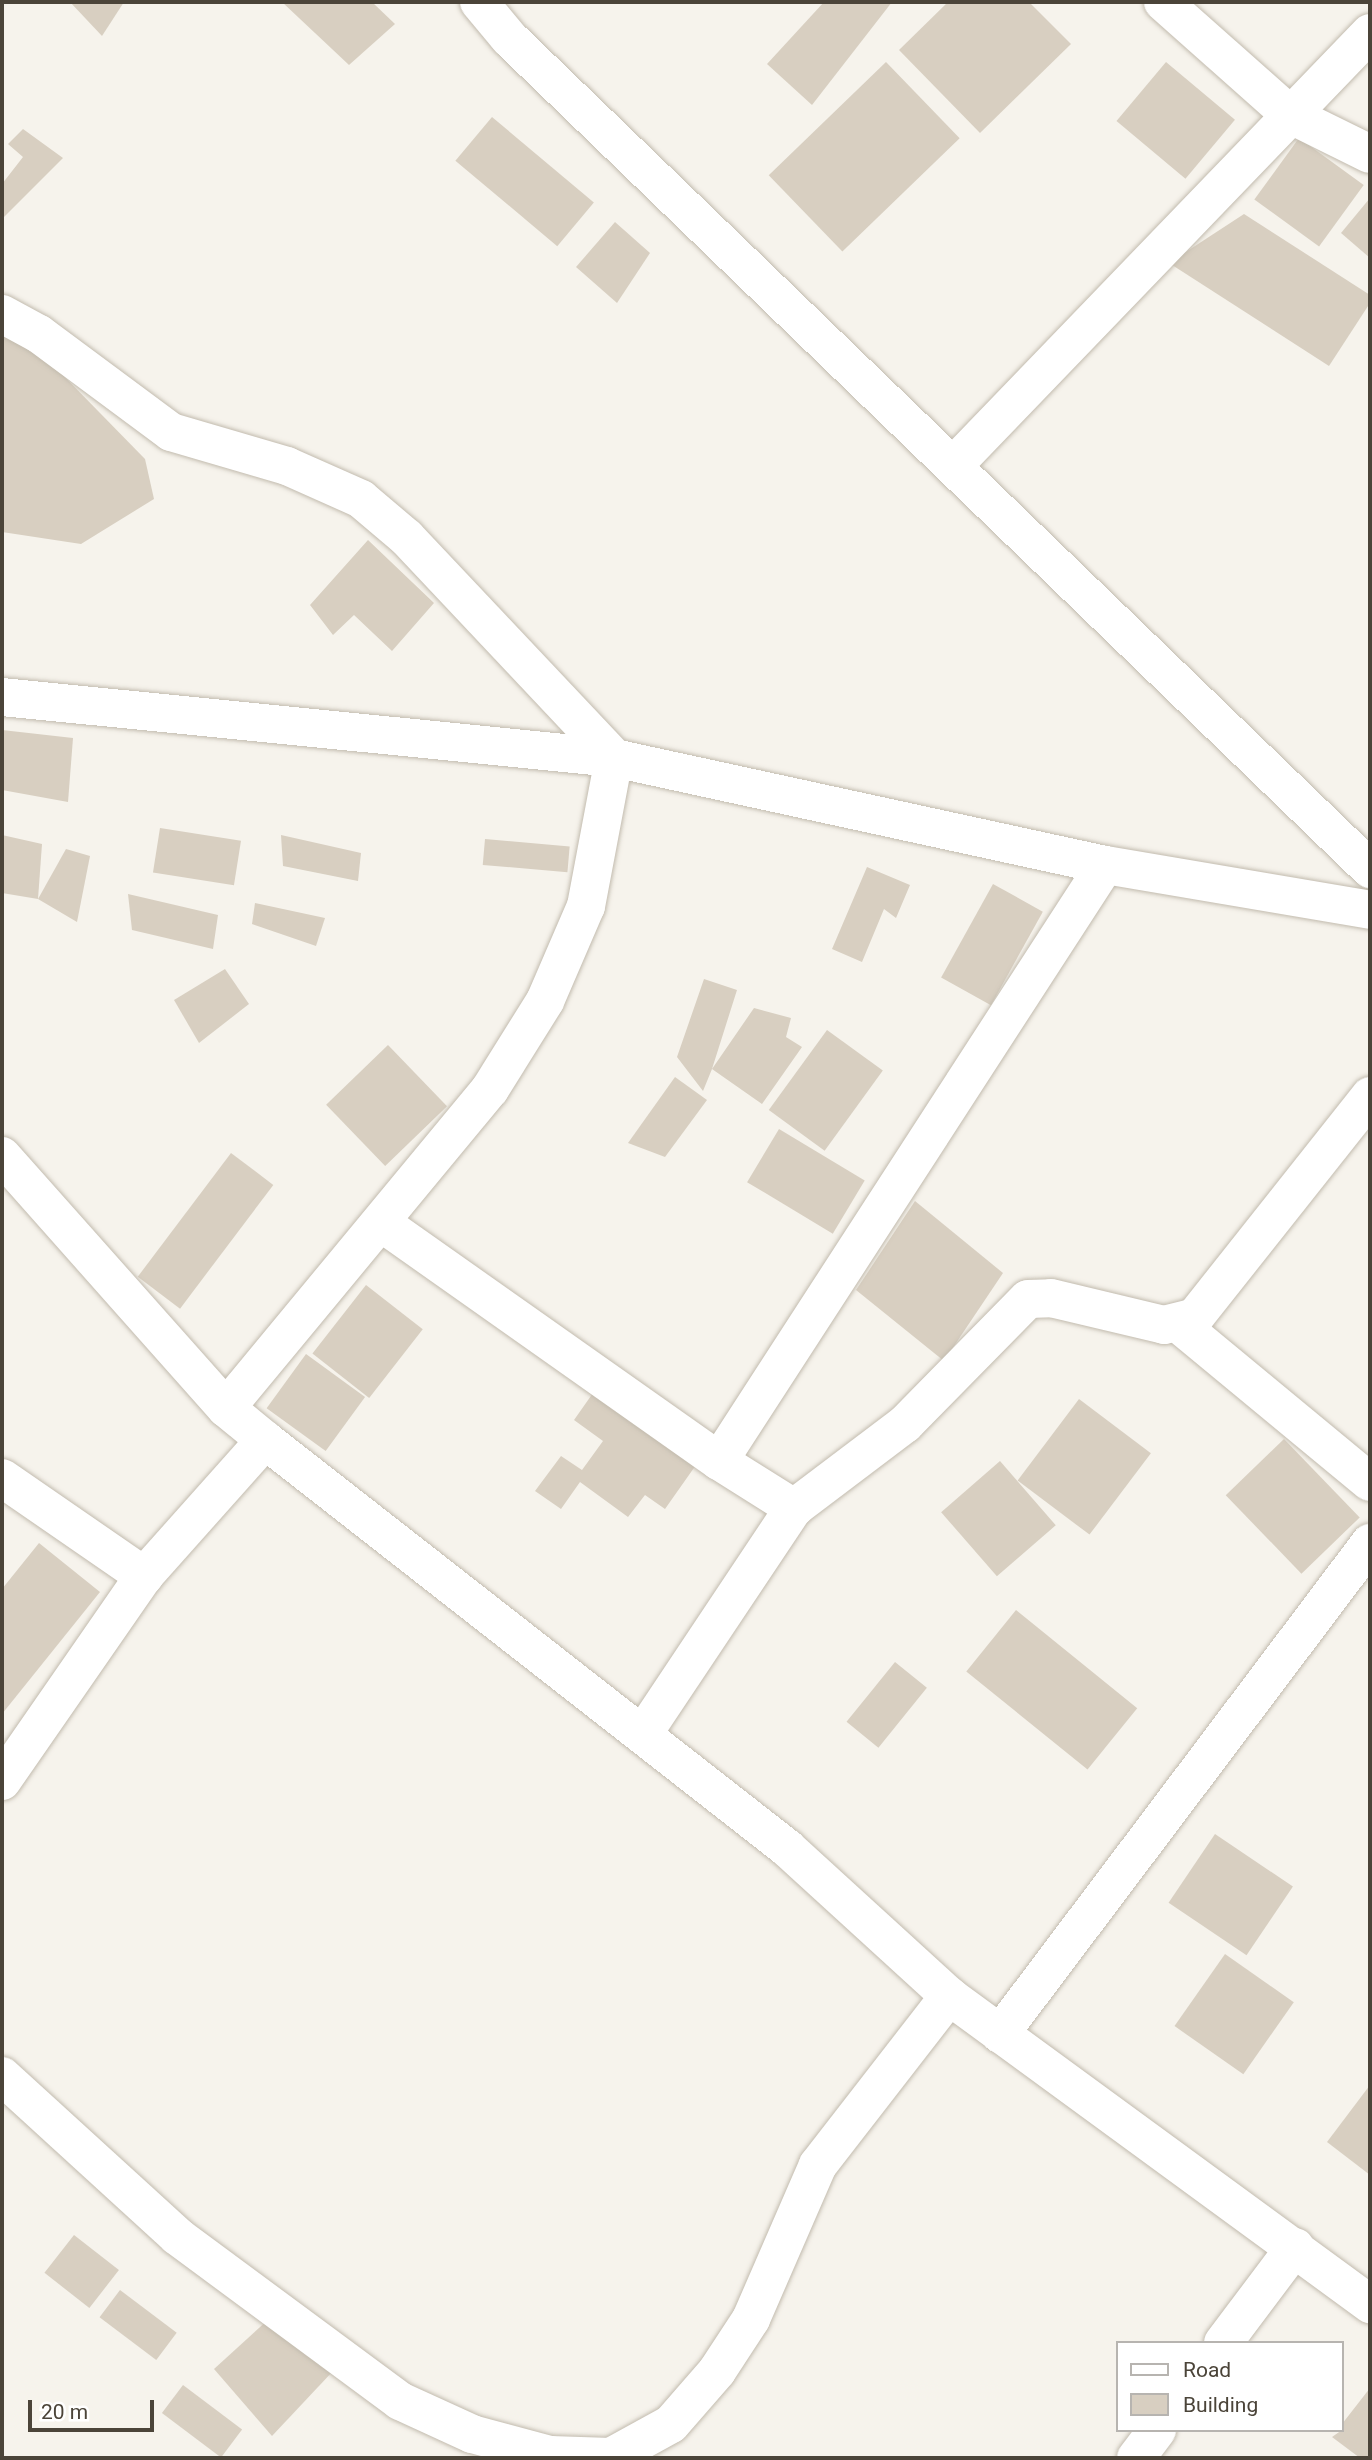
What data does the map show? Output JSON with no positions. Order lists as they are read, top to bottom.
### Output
{
  "legend": ["Road", "Building"],
  "scale_bar": "20 m"
}
